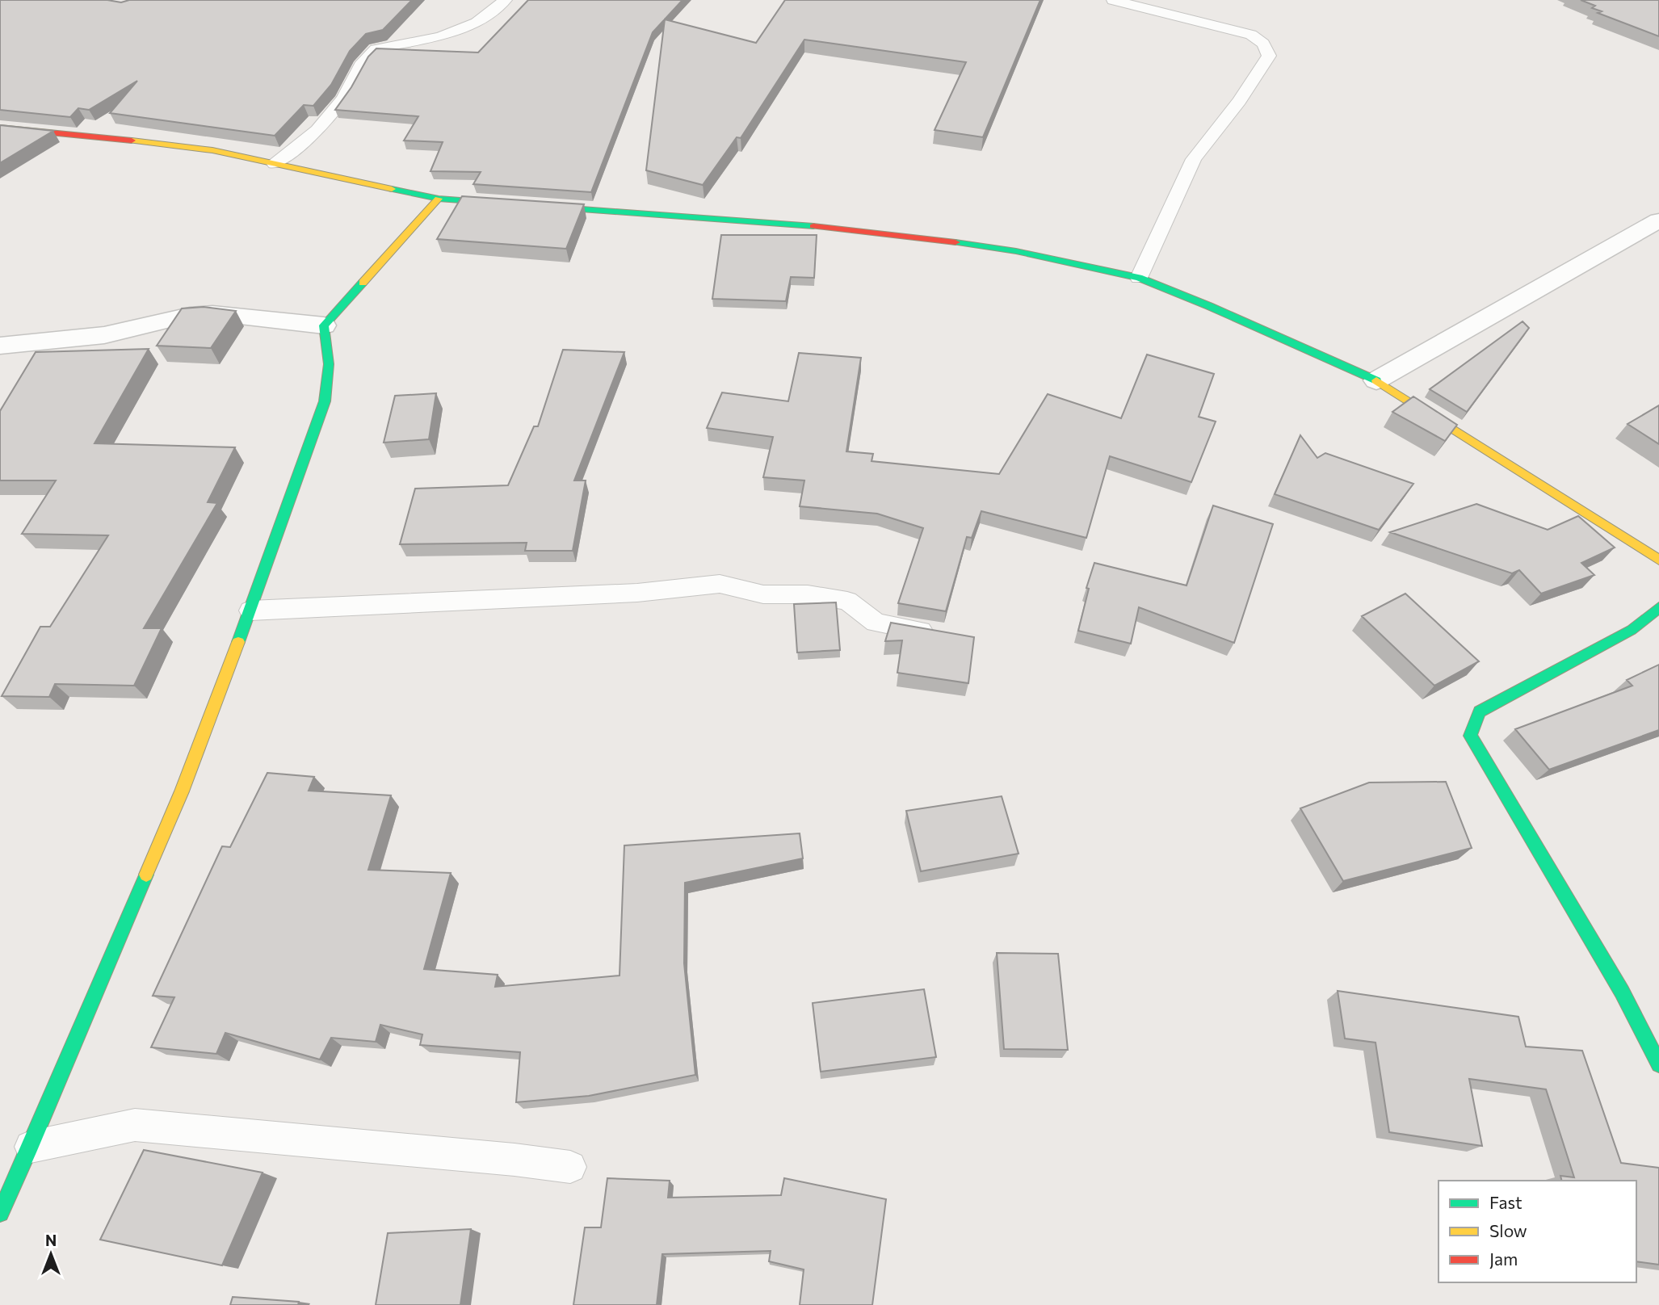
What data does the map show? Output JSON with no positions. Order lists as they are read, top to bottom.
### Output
{
  "legend": ["Fast", "Slow", "Jam"],
  "north": "top"
}
